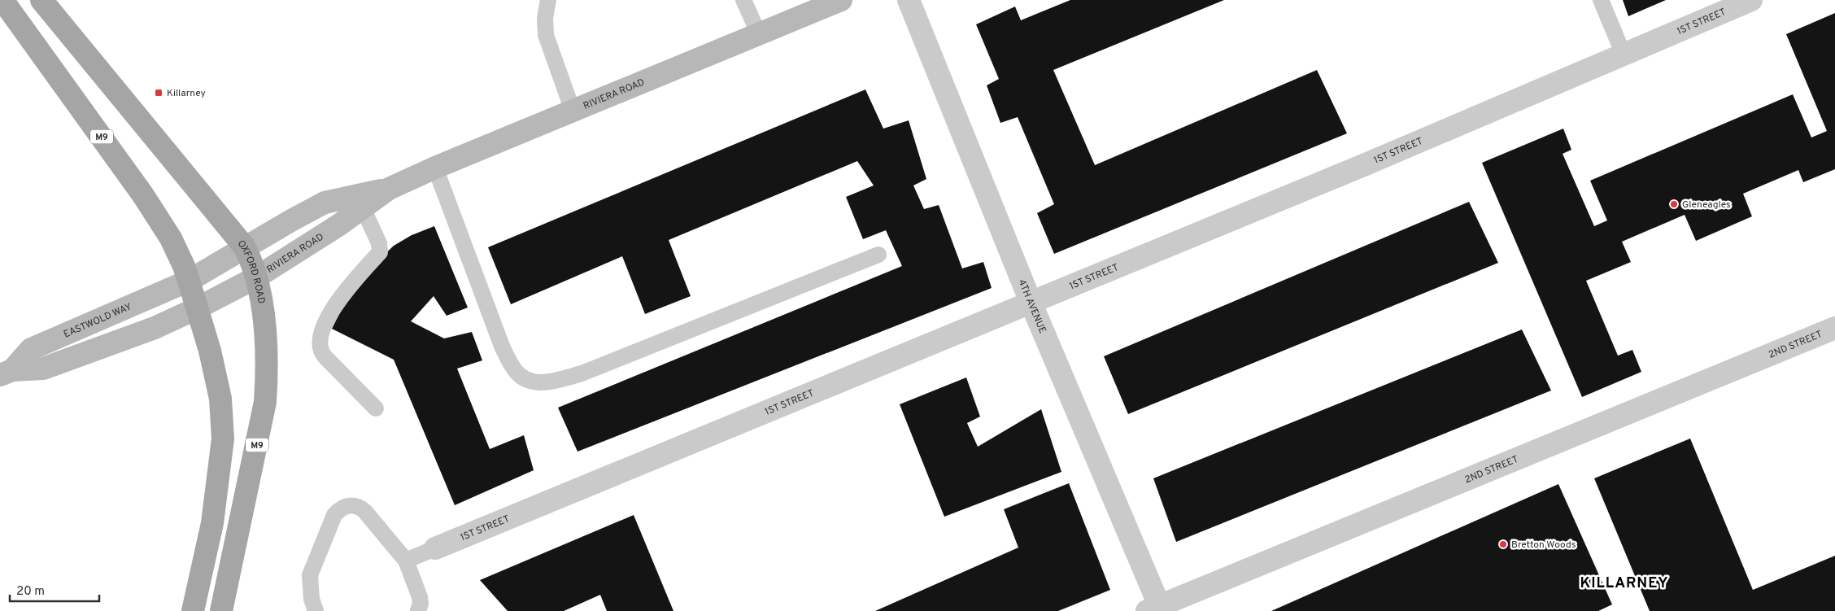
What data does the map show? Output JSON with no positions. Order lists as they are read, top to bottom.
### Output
{
  "streets": {
    "main road": [
      "RIVIERA ROAD",
      "M9",
      "OXFORD ROAD",
      "EASTWOLD WAY"
    ],
    "street": ["1ST STREET", "4TH AVENUE", "2ND STREET"]
  },
  "crossings": [
    ["1ST STREET", "4TH AVENUE"],
    ["RIVIERA ROAD", "M9"],
    ["RIVIERA ROAD", "OXFORD ROAD"],
    ["RIVIERA ROAD", "EASTWOLD WAY"],
    ["M9", "EASTWOLD WAY"],
    ["4TH AVENUE", "2ND STREET"]
  ],
  "districts": ["KILLARNEY"],
  "places": {
    "transit": ["Killarney"],
    "other": ["Gleneagles", "Bretton Woods"]
  },
  "scale_bar": "20 m"
}
